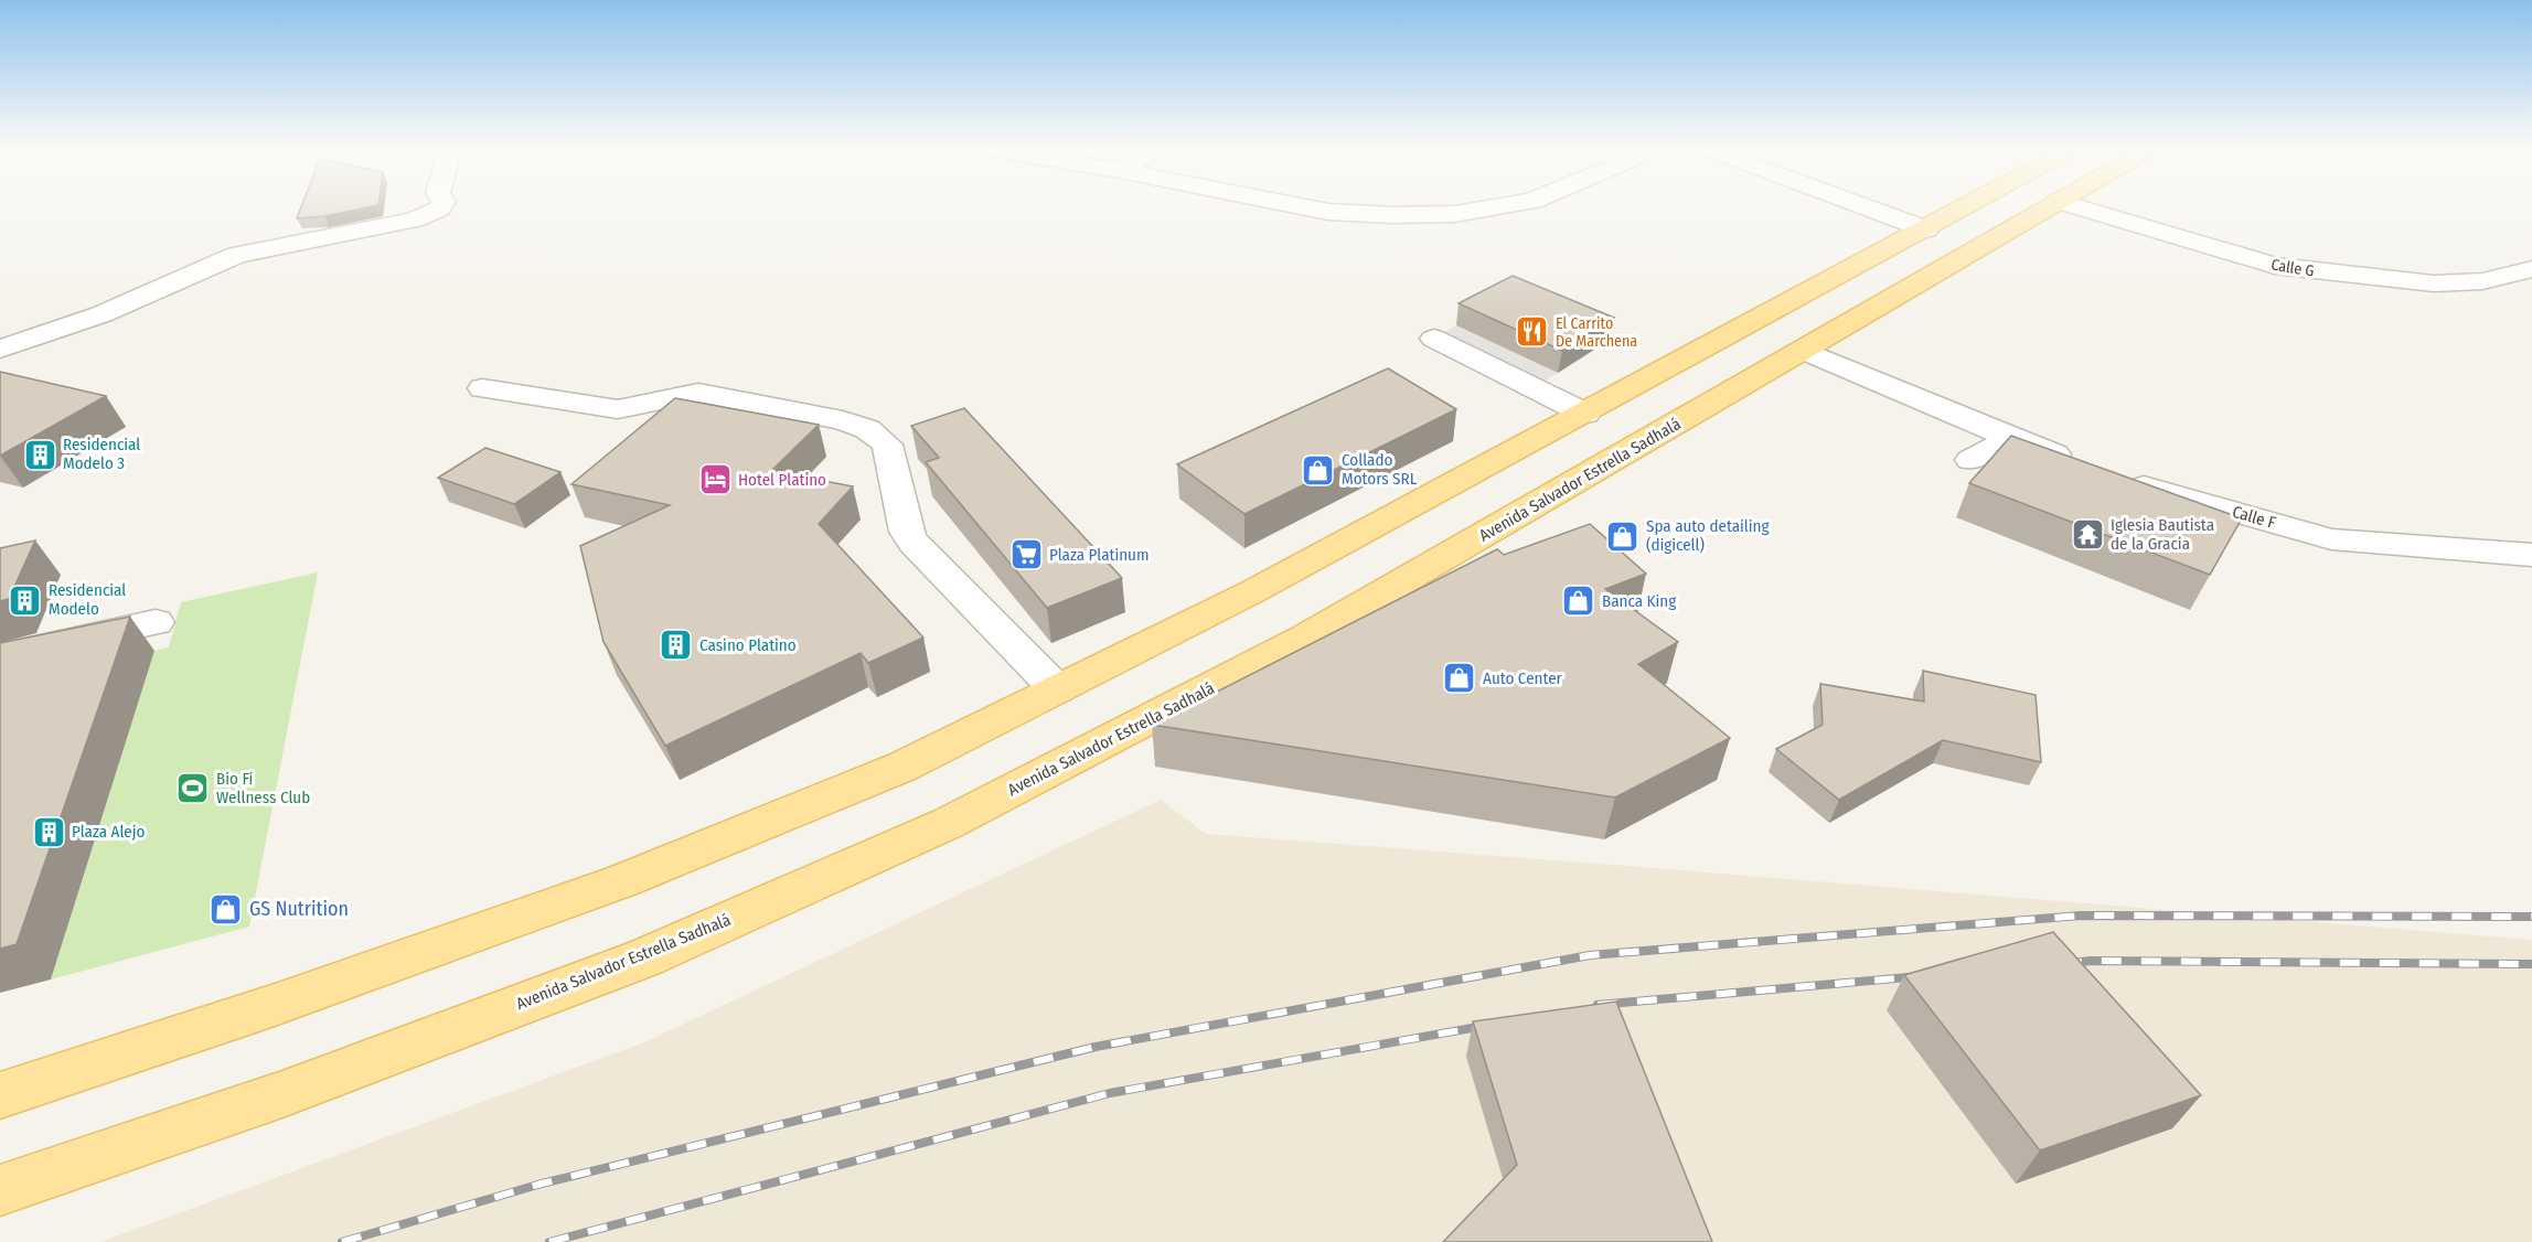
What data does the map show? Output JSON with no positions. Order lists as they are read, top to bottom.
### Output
{
  "streets": {
    "main road": ["Avenida Salvador Estrella Sadhalá"],
    "street": ["Calle G", "Calle F"]
  },
  "places": {
    "restaurant": ["El Carrito De Marchena"],
    "building": [
      "Residencial Modelo 3",
      "Residencial Modelo",
      "Casino Platino",
      "Plaza Alejo"
    ],
    "shop": [
      "Collado Motors SRL",
      "Spa auto detailing (digicell)",
      "Banca King",
      "Auto Center",
      "GS Nutrition"
    ],
    "hotel": ["Hotel Platino"],
    "temple": ["Iglesia Bautista de la Gracia"],
    "supermarket": ["Plaza Platinum"],
    "sports": ["Bio Fi Wellness Club"]
  }
}
